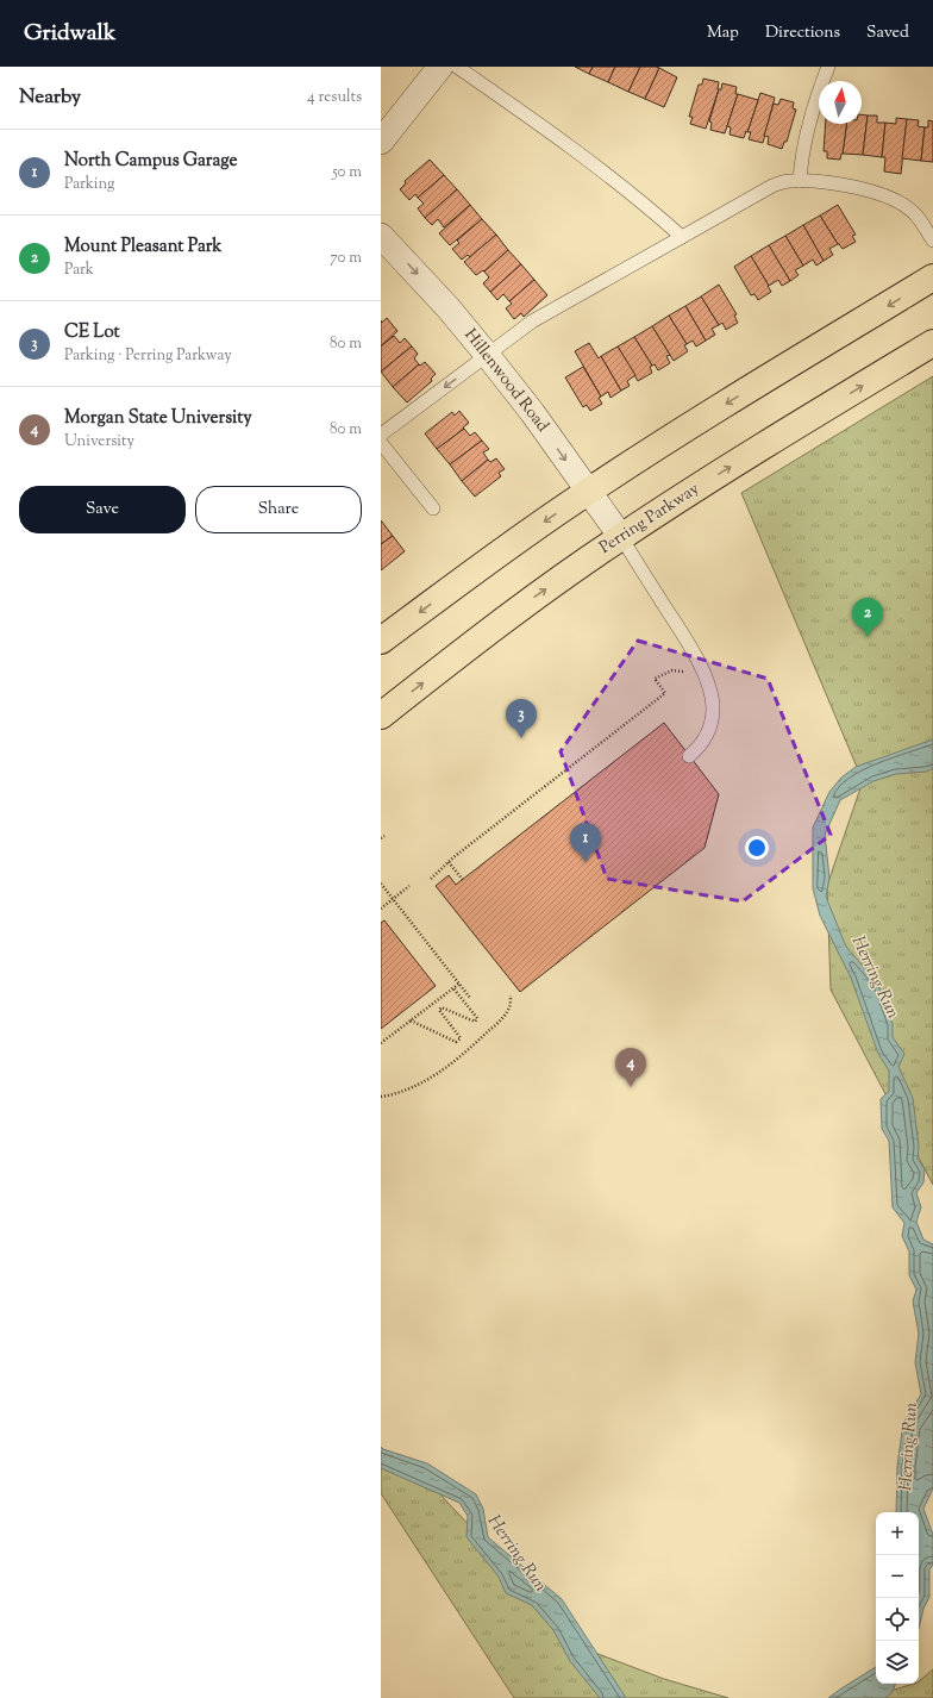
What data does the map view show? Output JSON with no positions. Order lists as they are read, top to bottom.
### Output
{
  "streets": {
    "main road": ["Perring Parkway"],
    "street": ["Hillenwood Road"]
  },
  "crossings": [
    ["Hillenwood Road", "Perring Parkway"]
  ],
  "one_way": ["Hillenwood Road"],
  "water": ["Herring Run"],
  "north": "top",
  "page": {
    "header": "Gridwalk",
    "nav": ["Map", "Directions", "Saved"],
    "heading": ["Nearby", "4 results"],
    "list": [
      {
        "mark": "1",
        "name": "North Campus Garage",
        "note": "Parking",
        "value": "50 m"
      },
      {
        "mark": "2",
        "name": "Mount Pleasant Park",
        "note": "Park",
        "value": "70 m"
      },
      {
        "mark": "3",
        "name": "CE Lot",
        "note": "Parking · Perring Parkway",
        "value": "80 m"
      },
      {
        "mark": "4",
        "name": "Morgan State University",
        "note": "University",
        "value": "80 m"
      }
    ],
    "buttons": ["Save", "Share"],
    "pins": [
      "2",
      "3",
      "1",
      "4"
    ],
    "map_buttons": ["+", "−"]
  }
}
